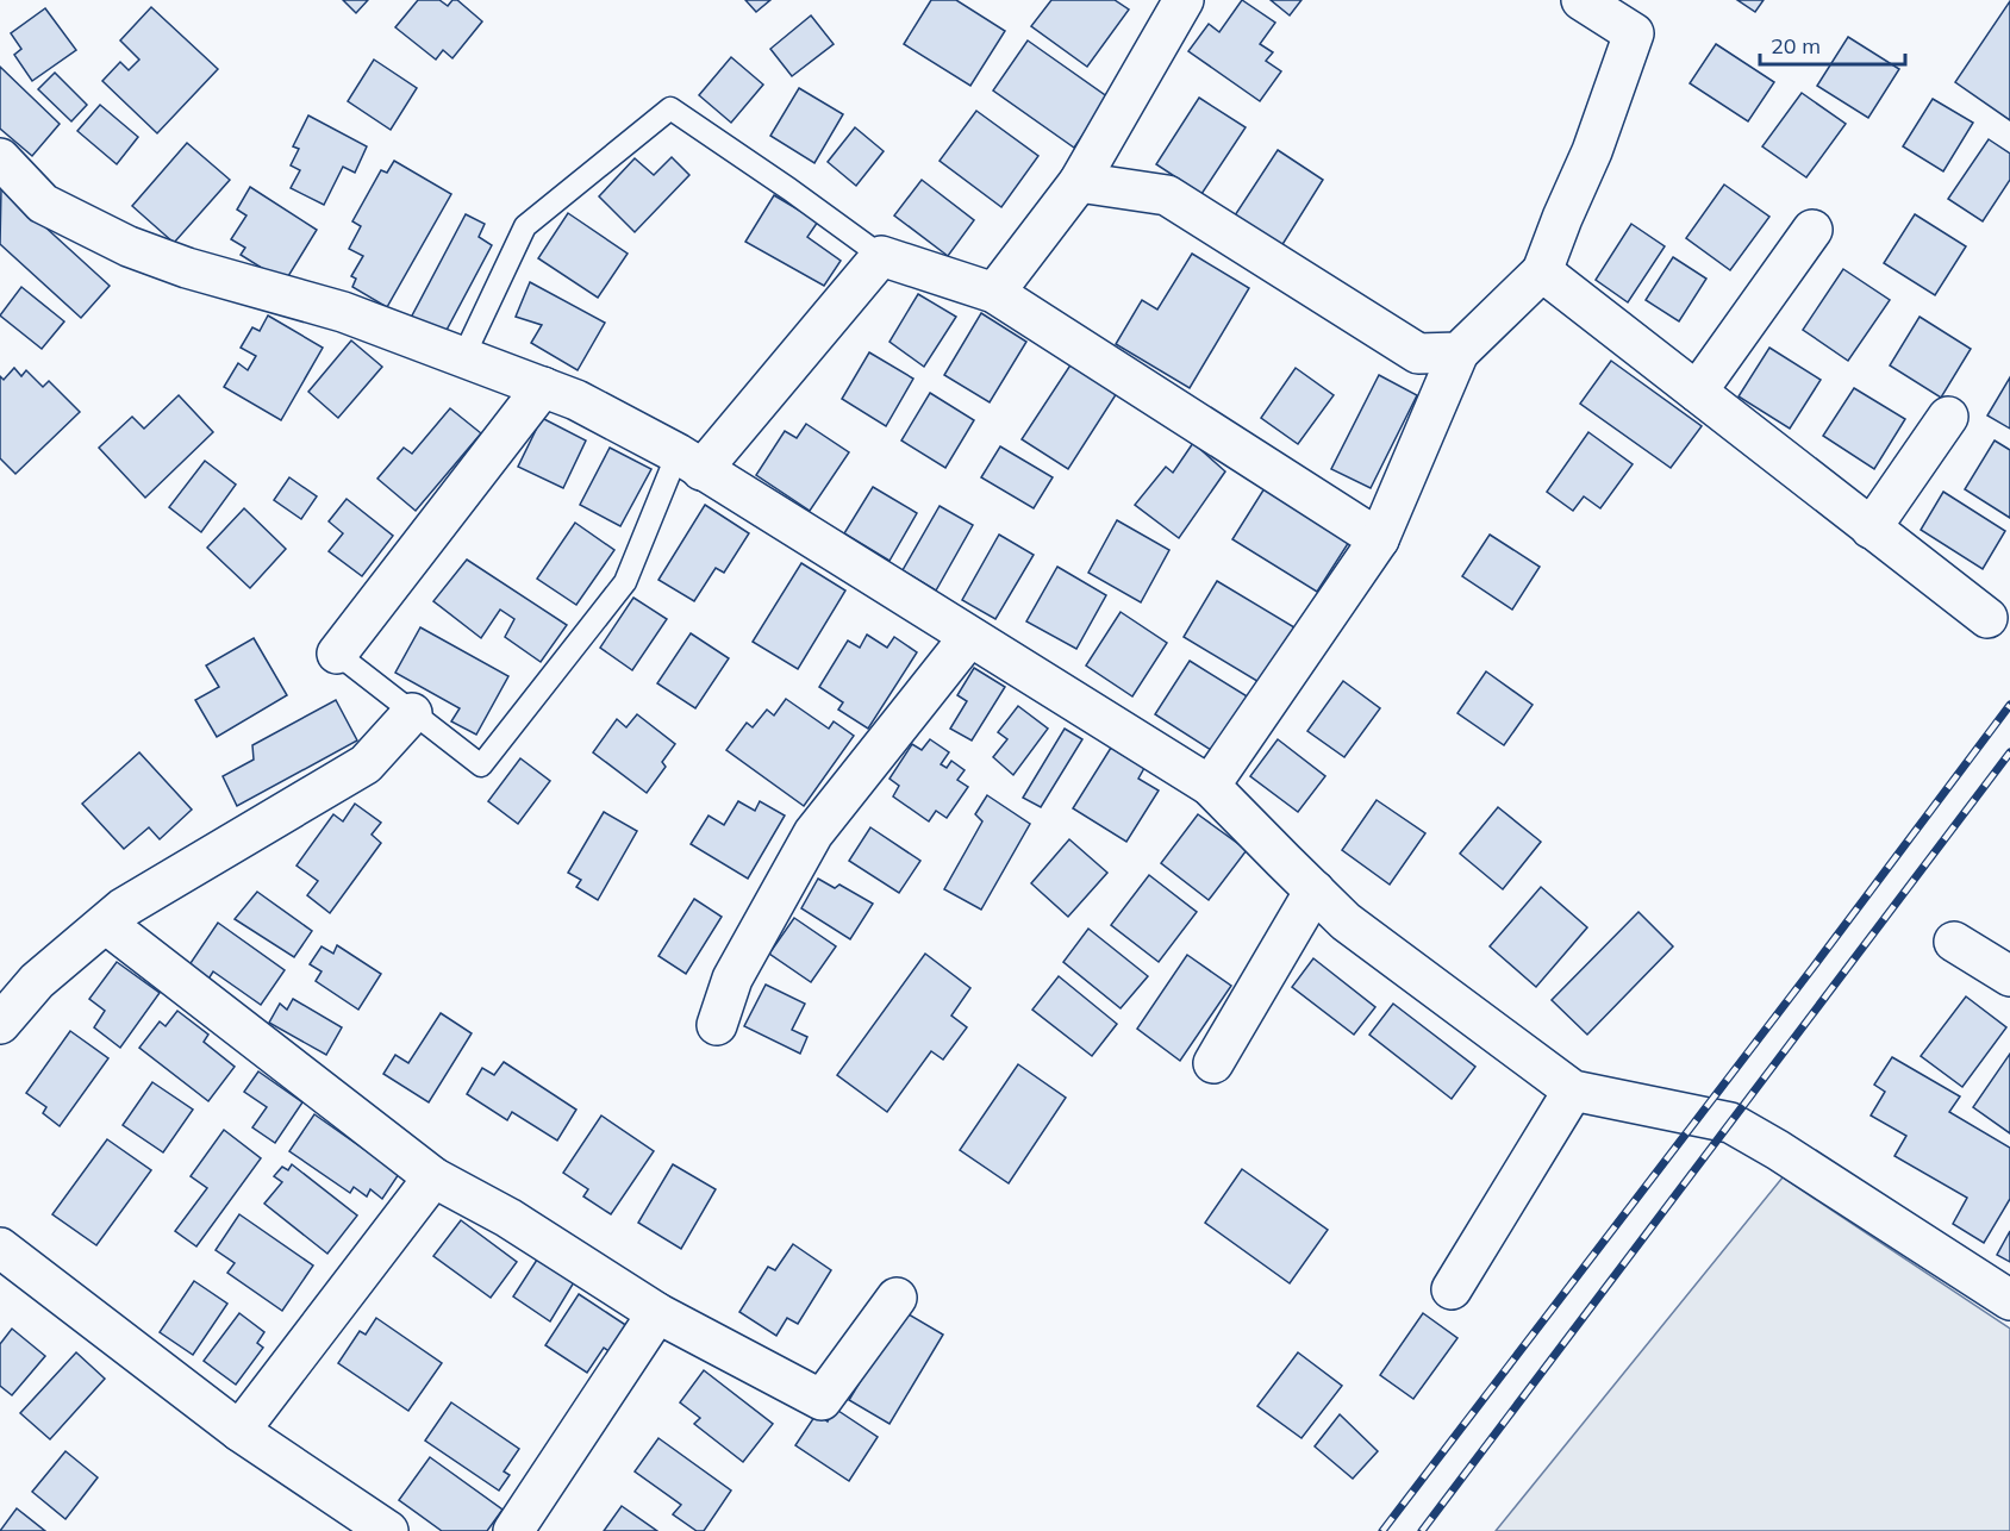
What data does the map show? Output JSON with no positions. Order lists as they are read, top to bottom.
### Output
{
  "scale_bar": "20 m"
}
